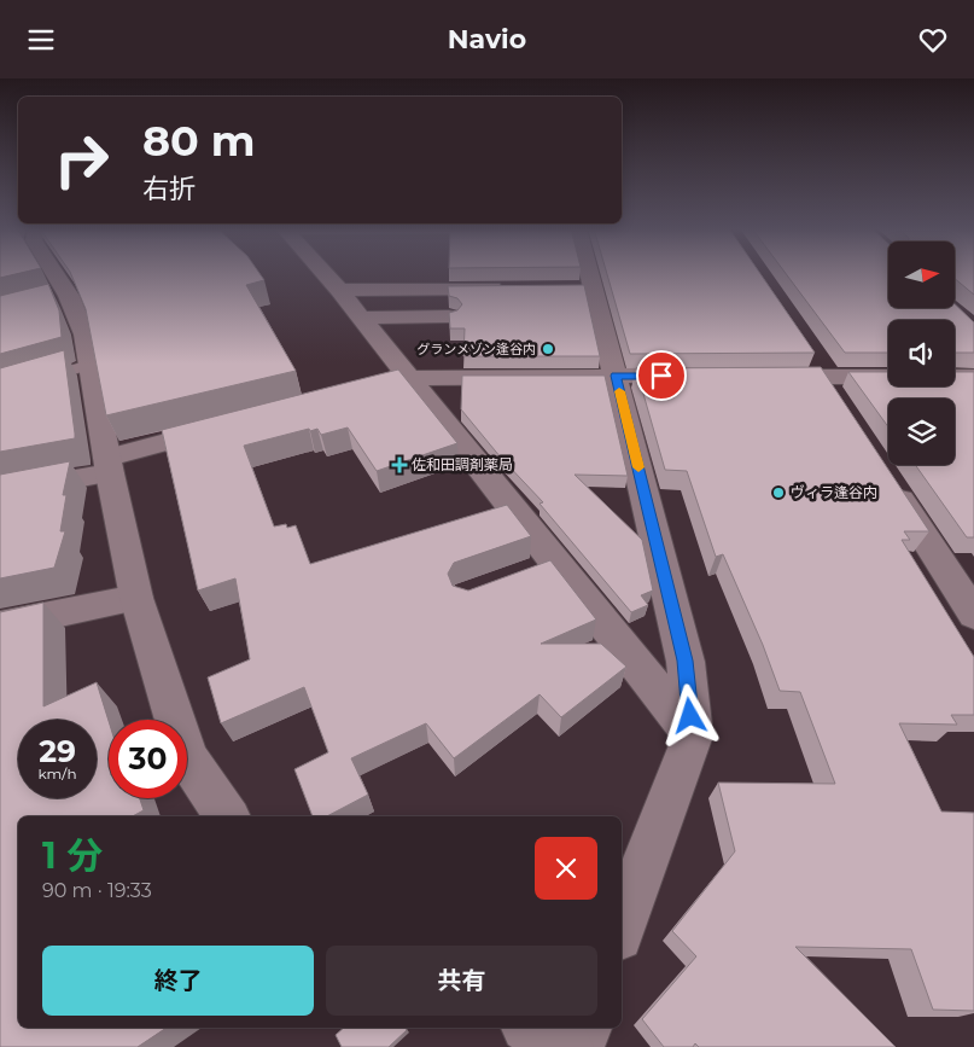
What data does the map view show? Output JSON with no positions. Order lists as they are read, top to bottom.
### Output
{
  "places": {
    "other": ["グランメゾン逢谷内", "ヴィラ逢谷内"],
    "health": ["佐和田調剤薬局"]
  },
  "north": "right",
  "page": {
    "header": "Navio",
    "turn": ["80 m", "右折"],
    "speed": "29 km/h",
    "limit": "30",
    "heading": ["1 分", "90 m · 19:33"],
    "buttons": ["終了", "共有"]
  }
}
